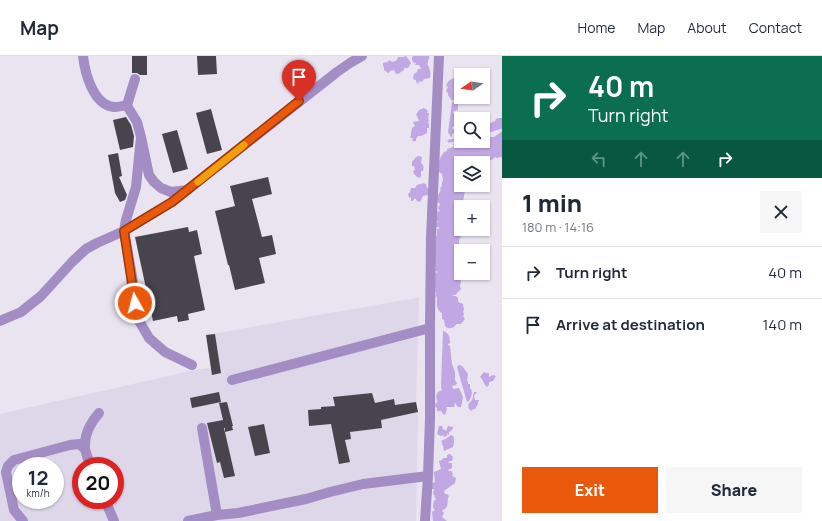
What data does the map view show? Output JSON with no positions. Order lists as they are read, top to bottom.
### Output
{
  "north": "left",
  "page": {
    "header": "Map",
    "nav": [
      "Home",
      "Map",
      "About",
      "Contact"
    ],
    "turn": ["40 m", "Turn right"],
    "map_buttons": ["+", "−"],
    "heading": ["1 min", "180 m · 14:16"],
    "list": [
      {
        "name": "Turn right",
        "value": "40 m"
      },
      {
        "name": "Arrive at destination",
        "value": "140 m"
      }
    ],
    "speed": "12 km/h",
    "limit": "20",
    "buttons": ["Exit", "Share"]
  }
}
